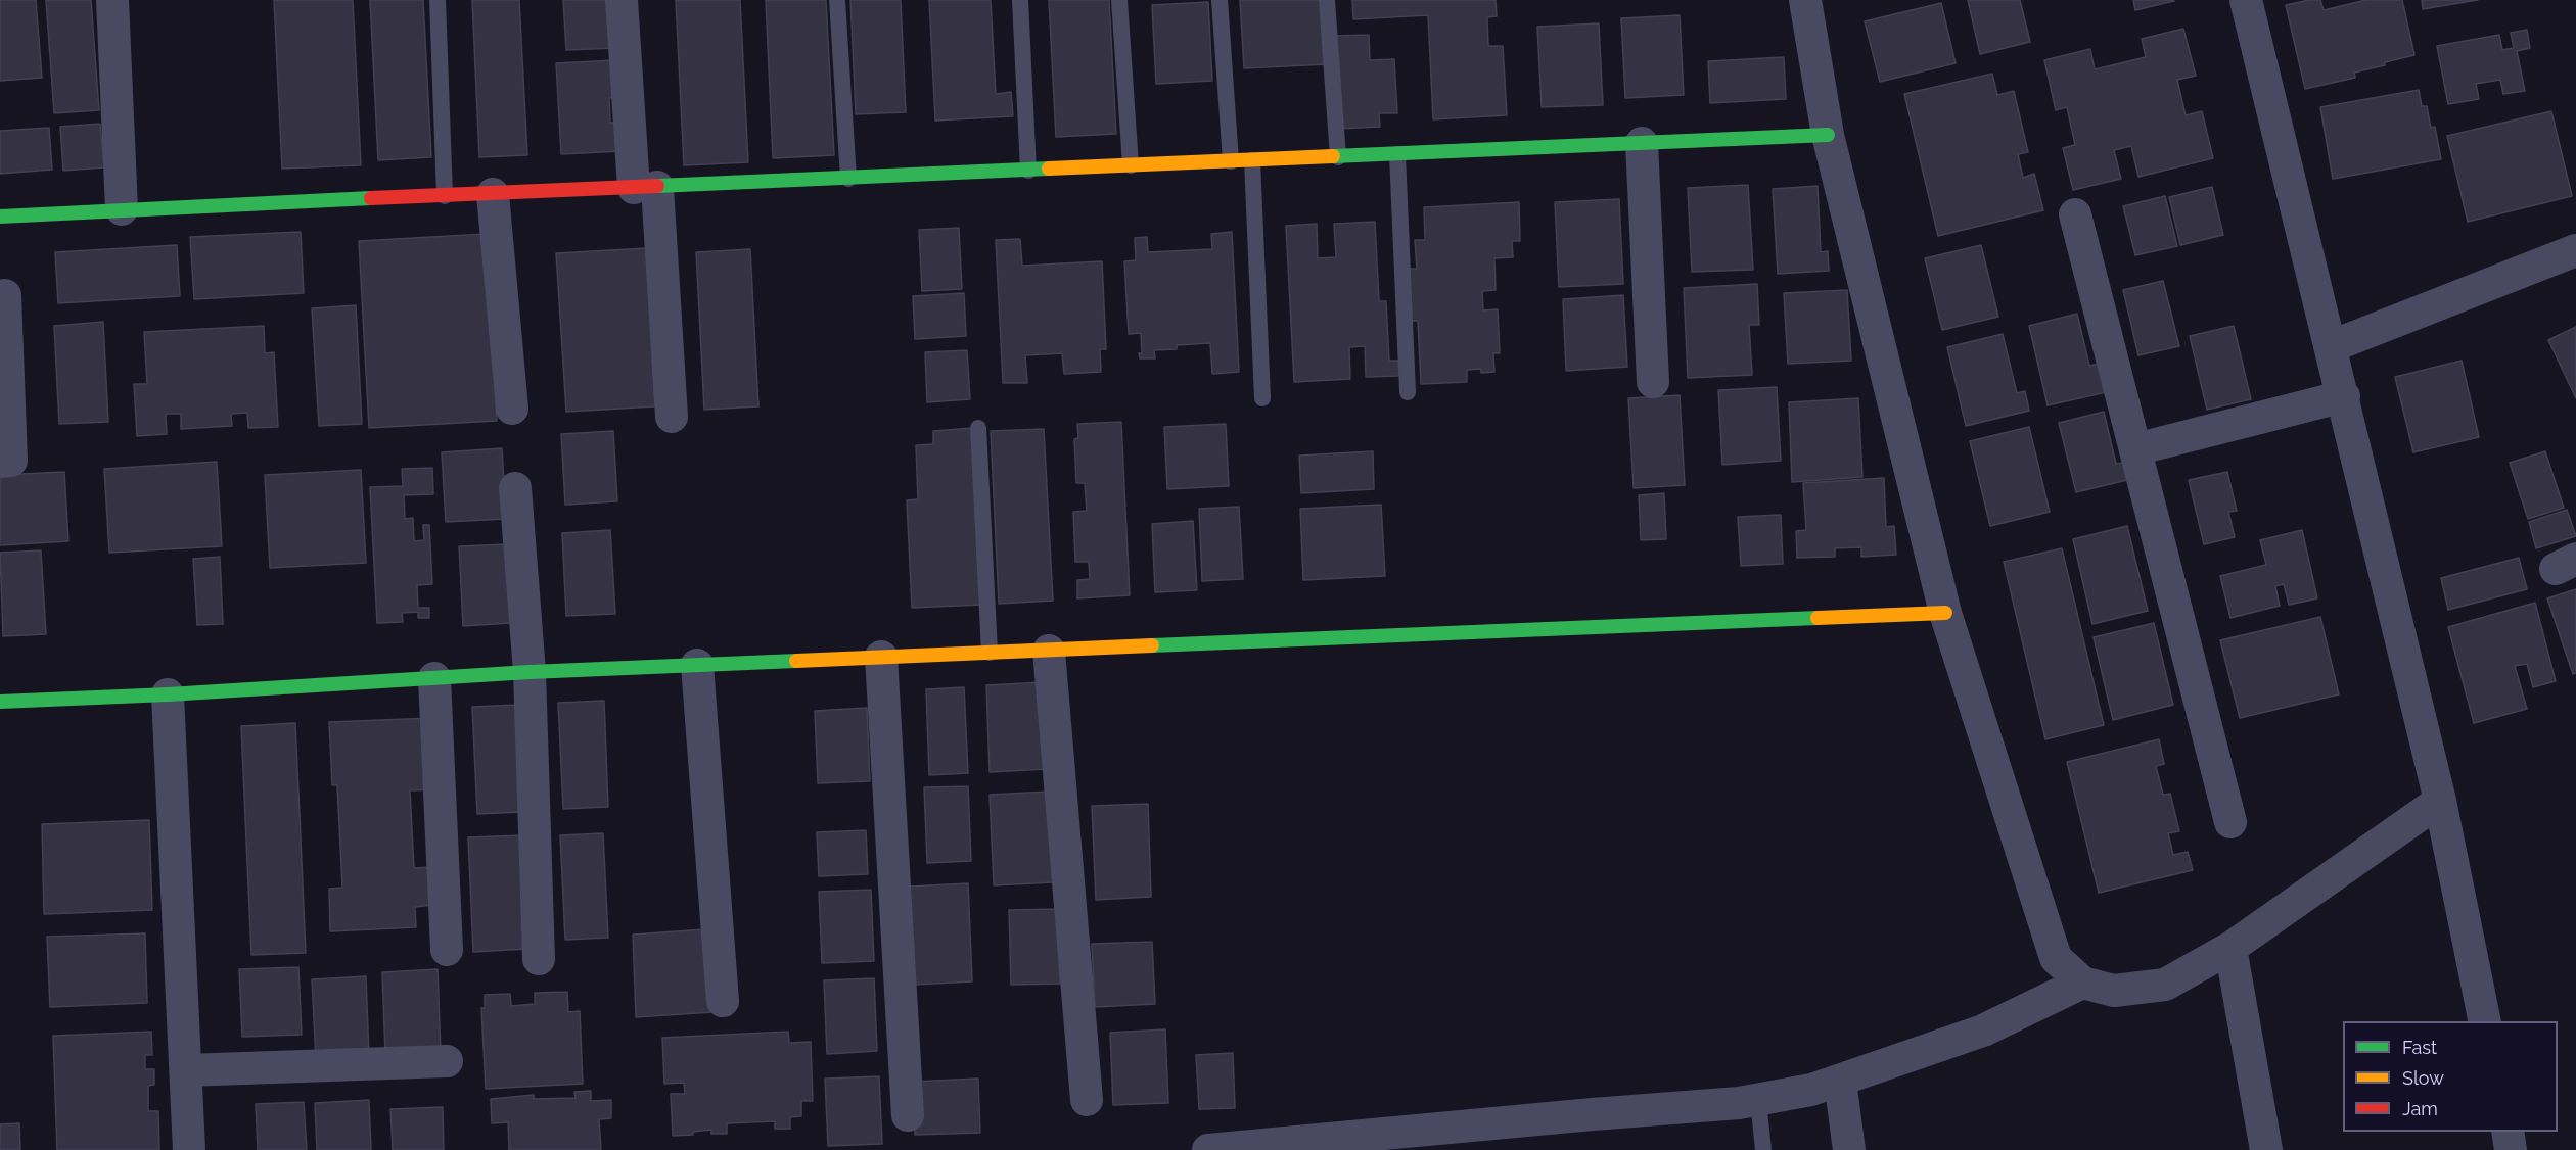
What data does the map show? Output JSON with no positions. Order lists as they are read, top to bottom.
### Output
{
  "legend": ["Fast", "Slow", "Jam"]
}
